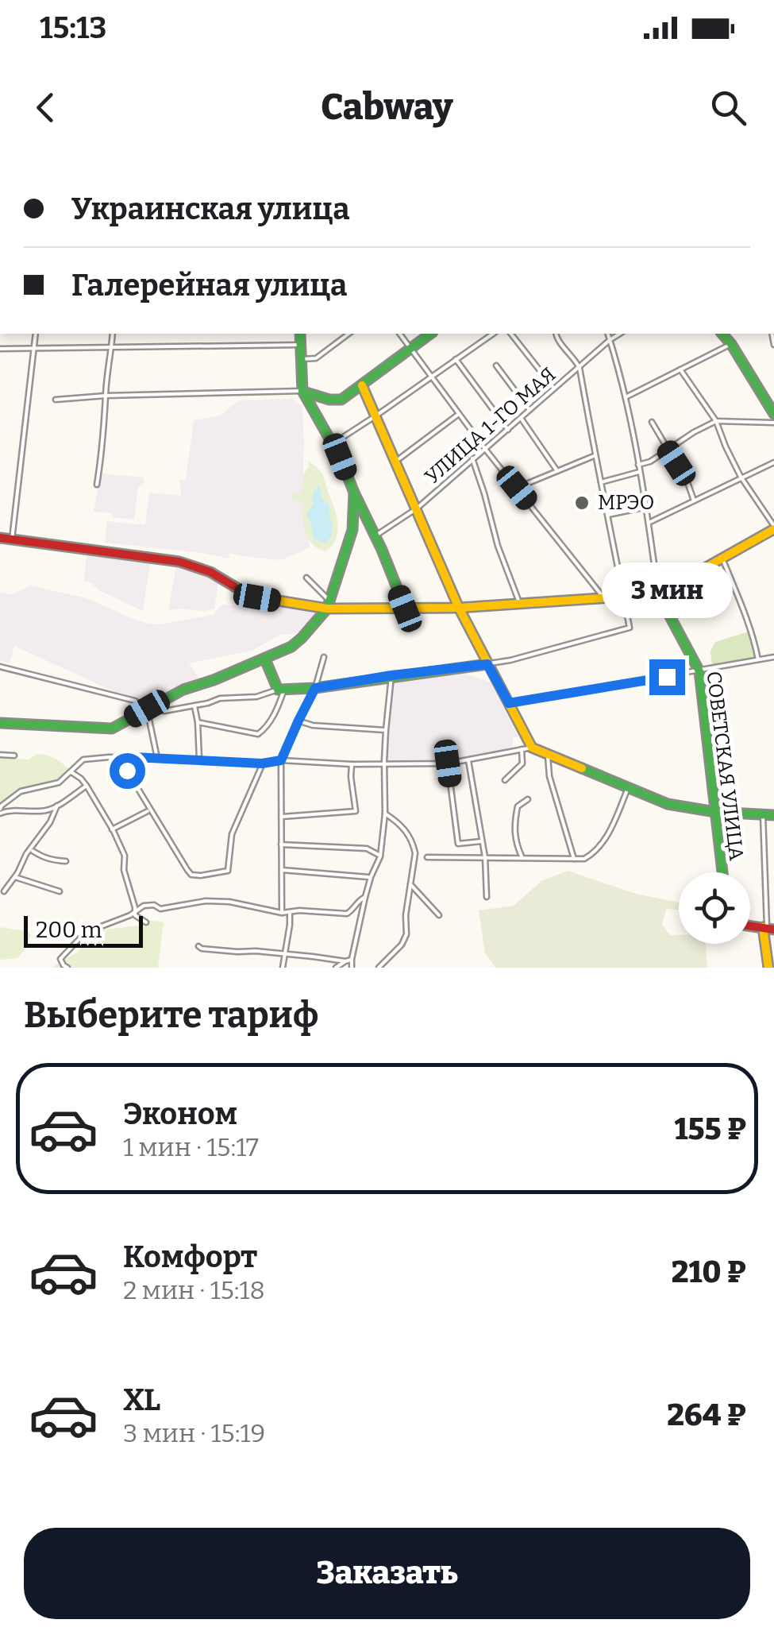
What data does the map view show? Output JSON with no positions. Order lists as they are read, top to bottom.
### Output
{
  "streets": {
    "main road": ["СОВЕТСКАЯ УЛИЦА"],
    "street": ["УЛИЦА 1-ГО МАЯ"]
  },
  "crossings": [
    ["УЛИЦА 1-ГО МАЯ", "СОВЕТСКАЯ УЛИЦА"]
  ],
  "places": ["МРЭО"],
  "scale_bar": "200 m",
  "page": {
    "status": "15:13",
    "header": "Cabway",
    "banner": ["Украинская улица", "Галерейная улица"],
    "bubble": "3 мин",
    "scale": "200 m",
    "heading": "Выберите тариф",
    "list": [
      {
        "name": "Эконом",
        "note": "1 мин · 15:17",
        "value": "155 ₽"
      },
      {
        "name": "Комфорт",
        "note": "2 мин · 15:18",
        "value": "210 ₽"
      },
      {
        "name": "XL",
        "note": "3 мин · 15:19",
        "value": "264 ₽"
      }
    ],
    "buttons": "Заказать"
  }
}
